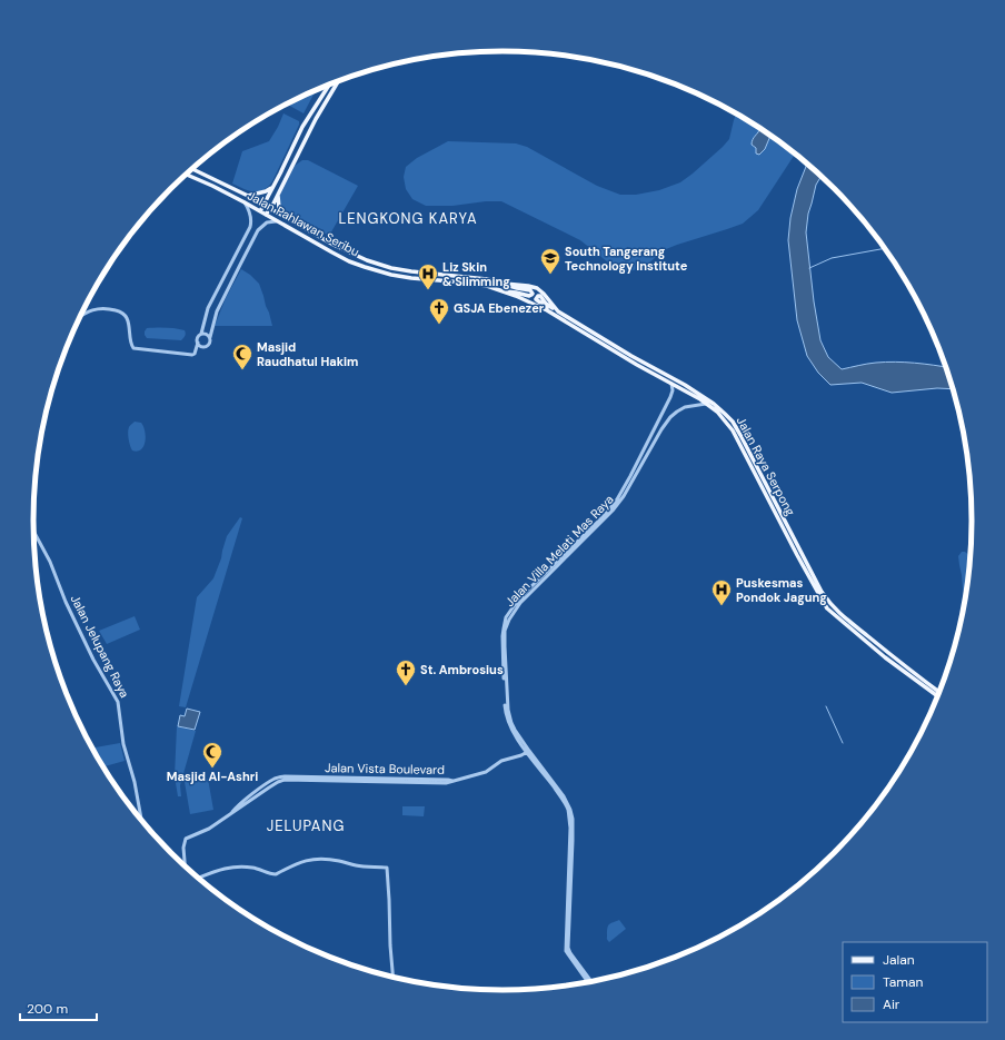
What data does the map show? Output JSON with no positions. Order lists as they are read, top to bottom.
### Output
{
  "streets": {
    "main road": ["Jalan Pahlawan Seribu", "Jalan Raya Serpong"],
    "street": ["Jalan Villa Melati Mas Raya", "Jalan Jelupang Raya", "Jalan Vista Boulevard"]
  },
  "crossings": [
    ["Jalan Pahlawan Seribu", "Jalan Raya Serpong"],
    ["Jalan Raya Serpong", "Jalan Villa Melati Mas Raya"]
  ],
  "districts": ["LENGKONG KARYA", "JELUPANG"],
  "places": {
    "school or university": ["South Tangerang Technology Institute"],
    "hospital": ["Liz Skin & Slimming", "Puskesmas Pondok Jagung"],
    "church": ["GSJA Ebenezer", "St. Ambrosius"],
    "mosque": ["Masjid Raudhatul Hakim", "Masjid Al-Ashri"]
  },
  "legend": ["Jalan", "Taman", "Air"],
  "scale_bar": "200 m"
}
